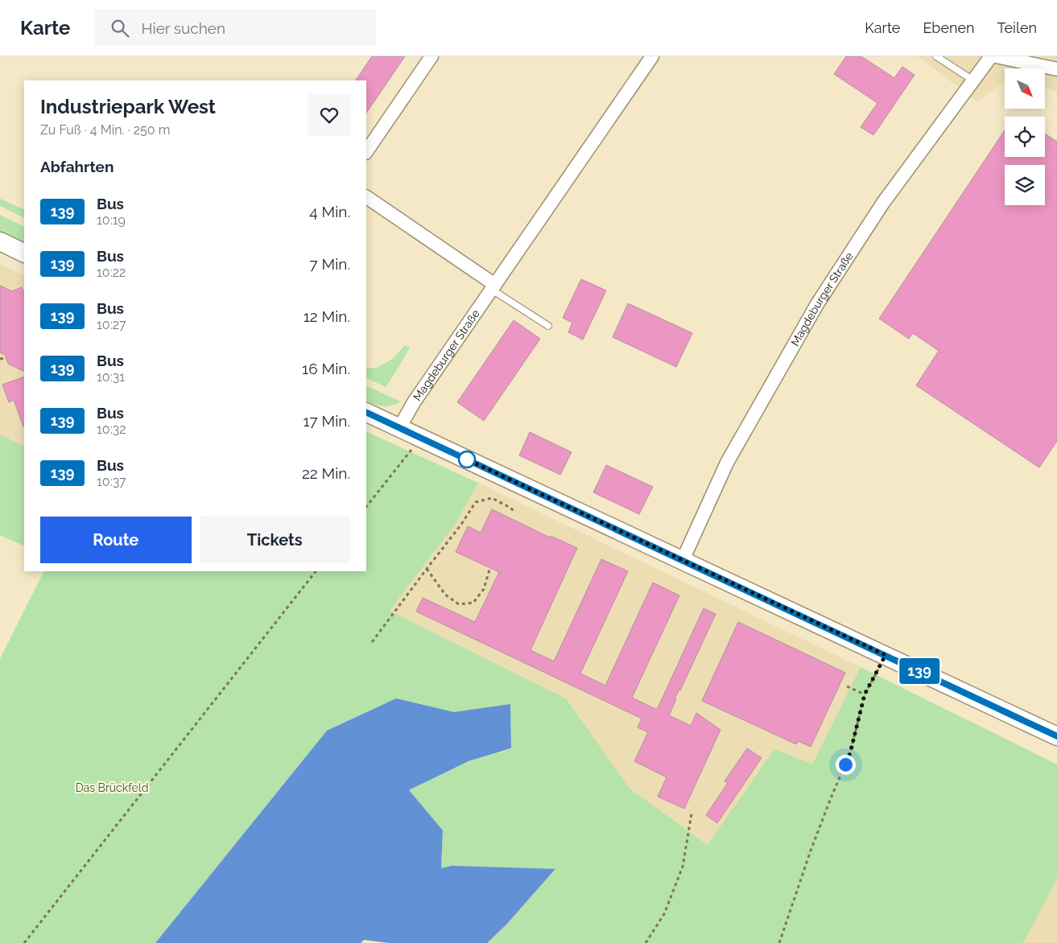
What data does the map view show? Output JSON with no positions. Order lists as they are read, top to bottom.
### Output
{
  "streets": {
    "street": ["Magdeburger Straße"]
  },
  "parks": ["Das Brückfeld"],
  "lines": ["bus line 139"],
  "north": "bottom right",
  "page": {
    "header": "Karte",
    "search": "Hier suchen",
    "nav": ["Karte", "Ebenen", "Teilen"],
    "on_map": "139",
    "heading": [
      ["Industriepark West", "Zu Fuß · 4 Min. · 250 m"],
      "Abfahrten"
    ],
    "list": [
      {
        "mark": "139",
        "name": "Bus",
        "note": "10:19",
        "value": "4 Min."
      },
      {
        "mark": "139",
        "name": "Bus",
        "note": "10:22",
        "value": "7 Min."
      },
      {
        "mark": "139",
        "name": "Bus",
        "note": "10:27",
        "value": "12 Min."
      },
      {
        "mark": "139",
        "name": "Bus",
        "note": "10:31",
        "value": "16 Min."
      },
      {
        "mark": "139",
        "name": "Bus",
        "note": "10:32",
        "value": "17 Min."
      },
      {
        "mark": "139",
        "name": "Bus",
        "note": "10:37",
        "value": "22 Min."
      }
    ],
    "buttons": ["Route", "Tickets"]
  }
}
